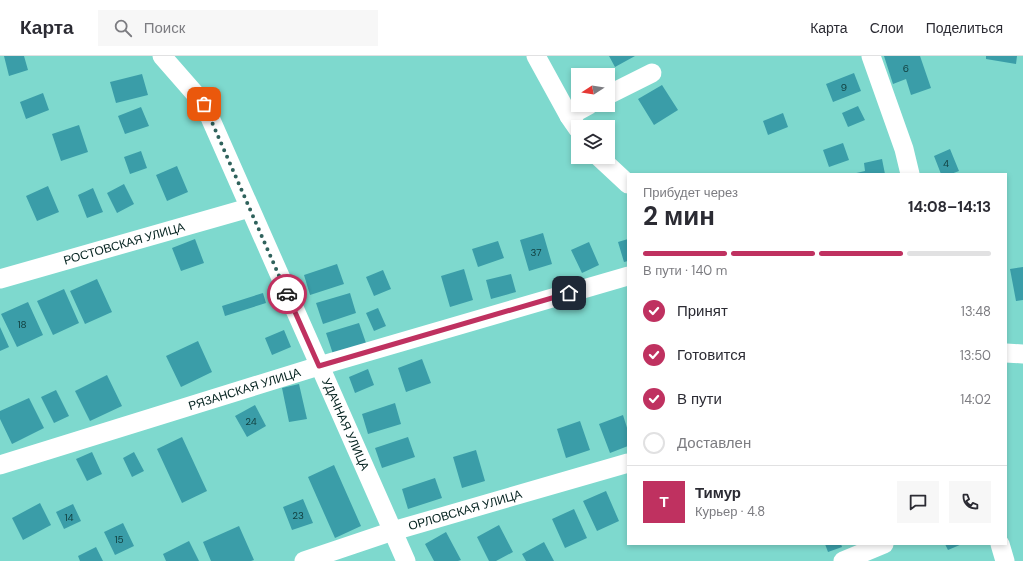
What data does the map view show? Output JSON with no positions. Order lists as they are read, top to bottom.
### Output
{
  "streets": {
    "street": [
      "РОСТОВСКАЯ УЛИЦА",
      "РЯЗАНСКАЯ УЛИЦА",
      "УДАЧНАЯ УЛИЦА",
      "ОРЛОВСКАЯ УЛИЦА"
    ]
  },
  "crossings": [
    ["РОСТОВСКАЯ УЛИЦА", "УДАЧНАЯ УЛИЦА"],
    ["РЯЗАНСКАЯ УЛИЦА", "УДАЧНАЯ УЛИЦА"],
    ["УДАЧНАЯ УЛИЦА", "ОРЛОВСКАЯ УЛИЦА"]
  ],
  "house_numbers": [
    "6",
    "9",
    "4",
    "37",
    "18",
    "24",
    "23",
    "14",
    "15"
  ],
  "north": "left",
  "page": {
    "header": "Карта",
    "search": "Поиск",
    "nav": ["Карта", "Слои", "Поделиться"],
    "heading": ["2 мин", "Прибудет через", "14:08–14:13"],
    "panel": ["Тимур", "Курьер · 4.8"],
    "bar": "В пути · 140 m",
    "list": [
      ["Принят", "13:48"],
      ["Готовится", "13:50"],
      ["В пути", "14:02"],
      "Доставлен"
    ],
    "round": "Т"
  }
}
